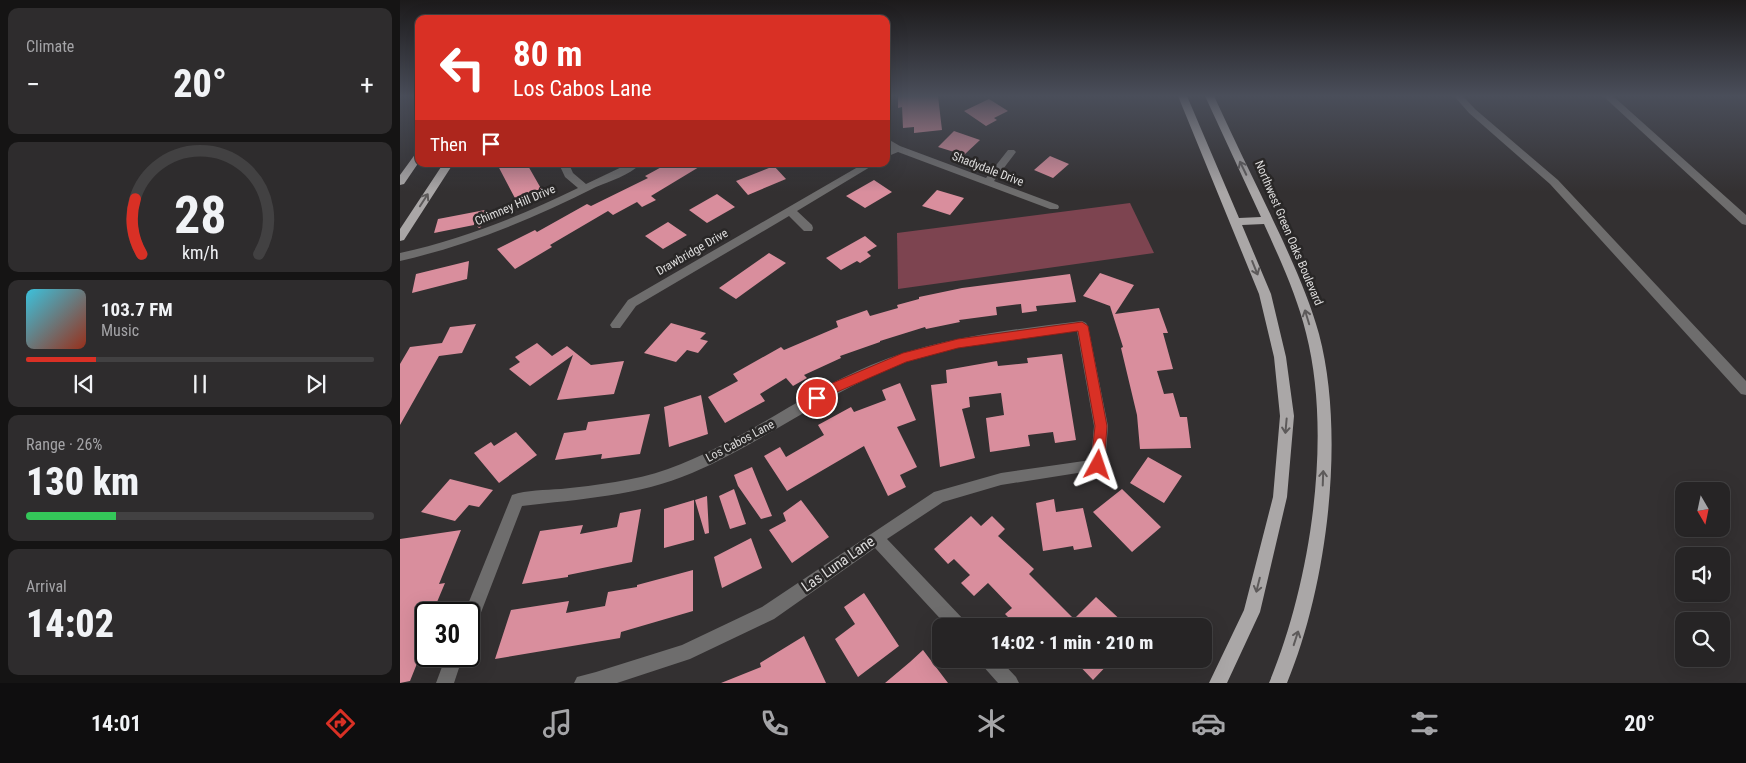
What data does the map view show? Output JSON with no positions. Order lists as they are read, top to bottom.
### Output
{
  "streets": {
    "main road": ["Northwest Green Oaks Boulevard"],
    "street": [
      "Shadydale Drive",
      "Chimney Hill Drive",
      "Drawbridge Drive",
      "Los Cabos Lane",
      "Las Luna Lane"
    ]
  },
  "crossings": [
    ["Los Cabos Lane", "Las Luna Lane"]
  ],
  "north": "bottom",
  "page": {
    "tile": [
      "Climate",
      ["Range · 26%", "130 km"],
      ["Arrival", "14:02"]
    ],
    "turn": ["80 m", "Los Cabos Lane"],
    "heat": ["−", "20°", "+"],
    "then": "Then",
    "song": ["103.7 FM", "Music"],
    "limit": "30",
    "trip": "14:02 · 1 min · 210 m",
    "tabs": ["14:01", "20°"],
    "gauge": ["28", "km/h"]
  }
}
